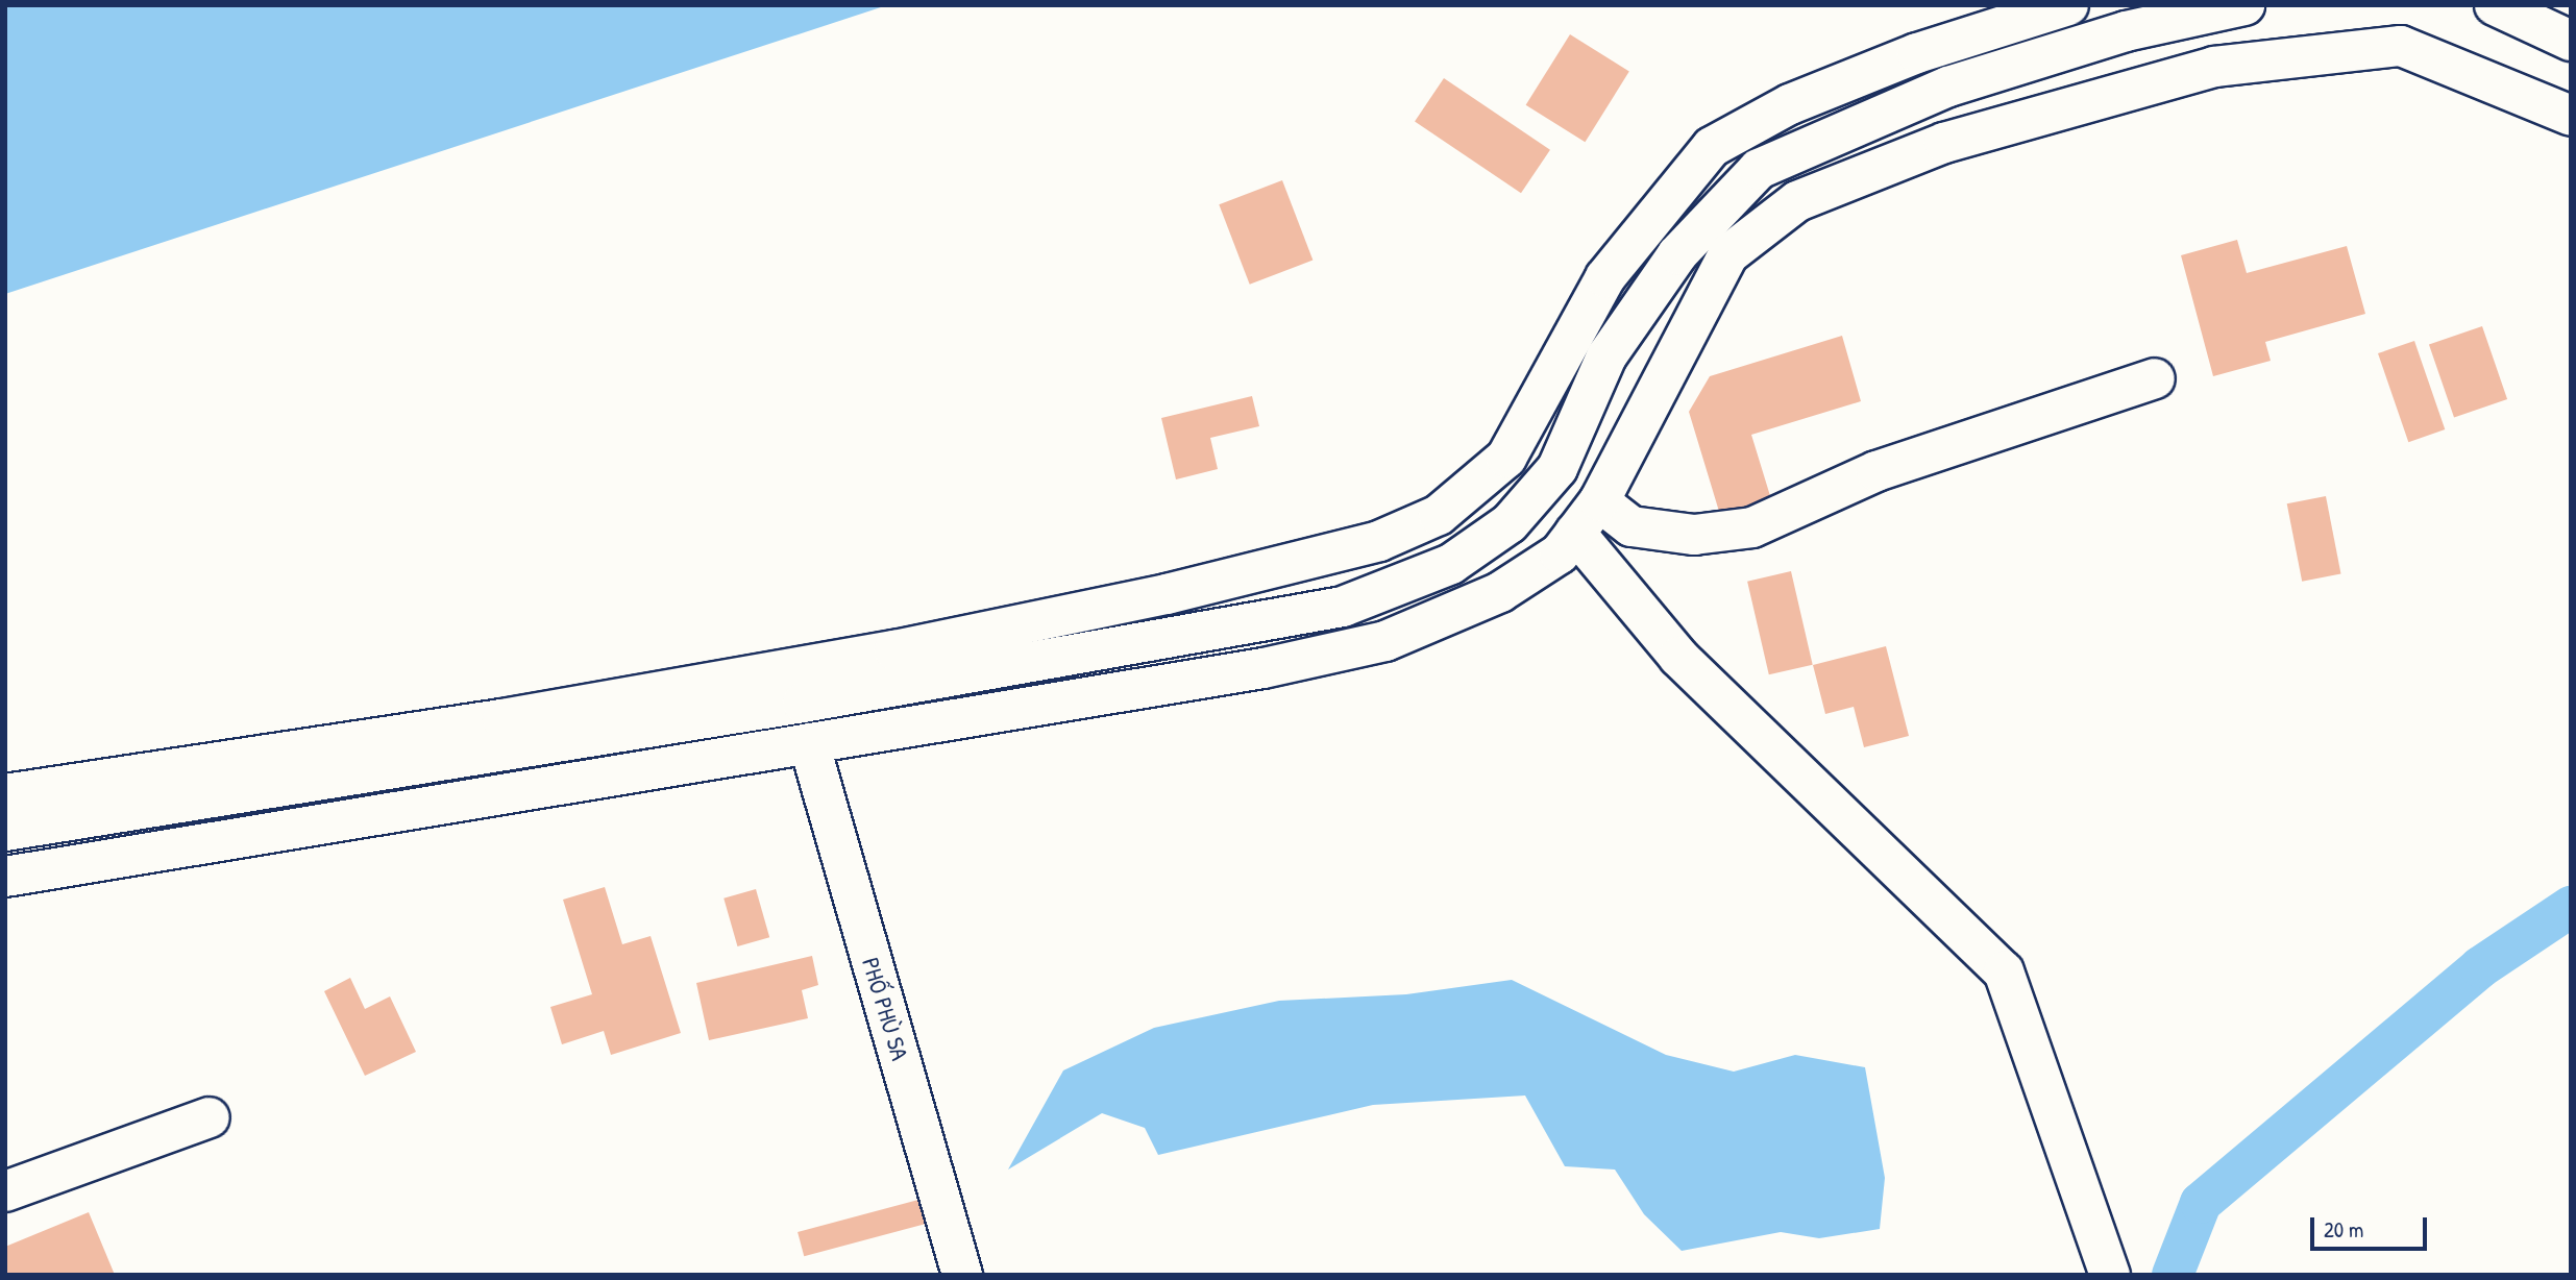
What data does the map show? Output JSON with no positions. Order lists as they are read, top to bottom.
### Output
{
  "streets": {
    "main road": ["PHỐ PHÙ SA"]
  },
  "scale_bar": "20 m"
}
